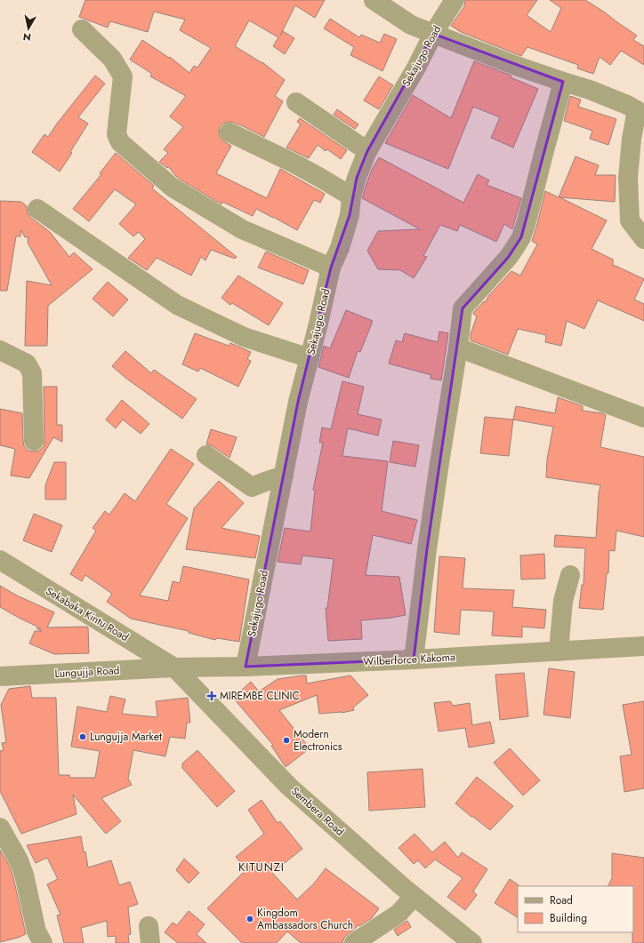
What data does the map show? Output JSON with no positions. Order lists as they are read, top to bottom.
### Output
{
  "streets": {
    "street": [
      "Sekajugo Road",
      "Sekabaka Kintu Road",
      "Wilberforce Kakoma",
      "Lungujja Road",
      "Sembera Road"
    ]
  },
  "crossings": [
    ["Sekajugo Road", "Wilberforce Kakoma"],
    ["Sekabaka Kintu Road", "Wilberforce Kakoma"],
    ["Sekabaka Kintu Road", "Lungujja Road"],
    ["Sekabaka Kintu Road", "Sembera Road"],
    ["Wilberforce Kakoma", "Lungujja Road"],
    ["Wilberforce Kakoma", "Sembera Road"],
    ["Lungujja Road", "Sembera Road"]
  ],
  "districts": ["KITUNZI"],
  "places": {
    "health": ["MIREMBE CLINIC"],
    "other": ["Lungujja Market", "Modern Electronics", "Kingdom Ambassadors Church"]
  },
  "legend": ["Road", "Building"],
  "north": "bottom"
}
